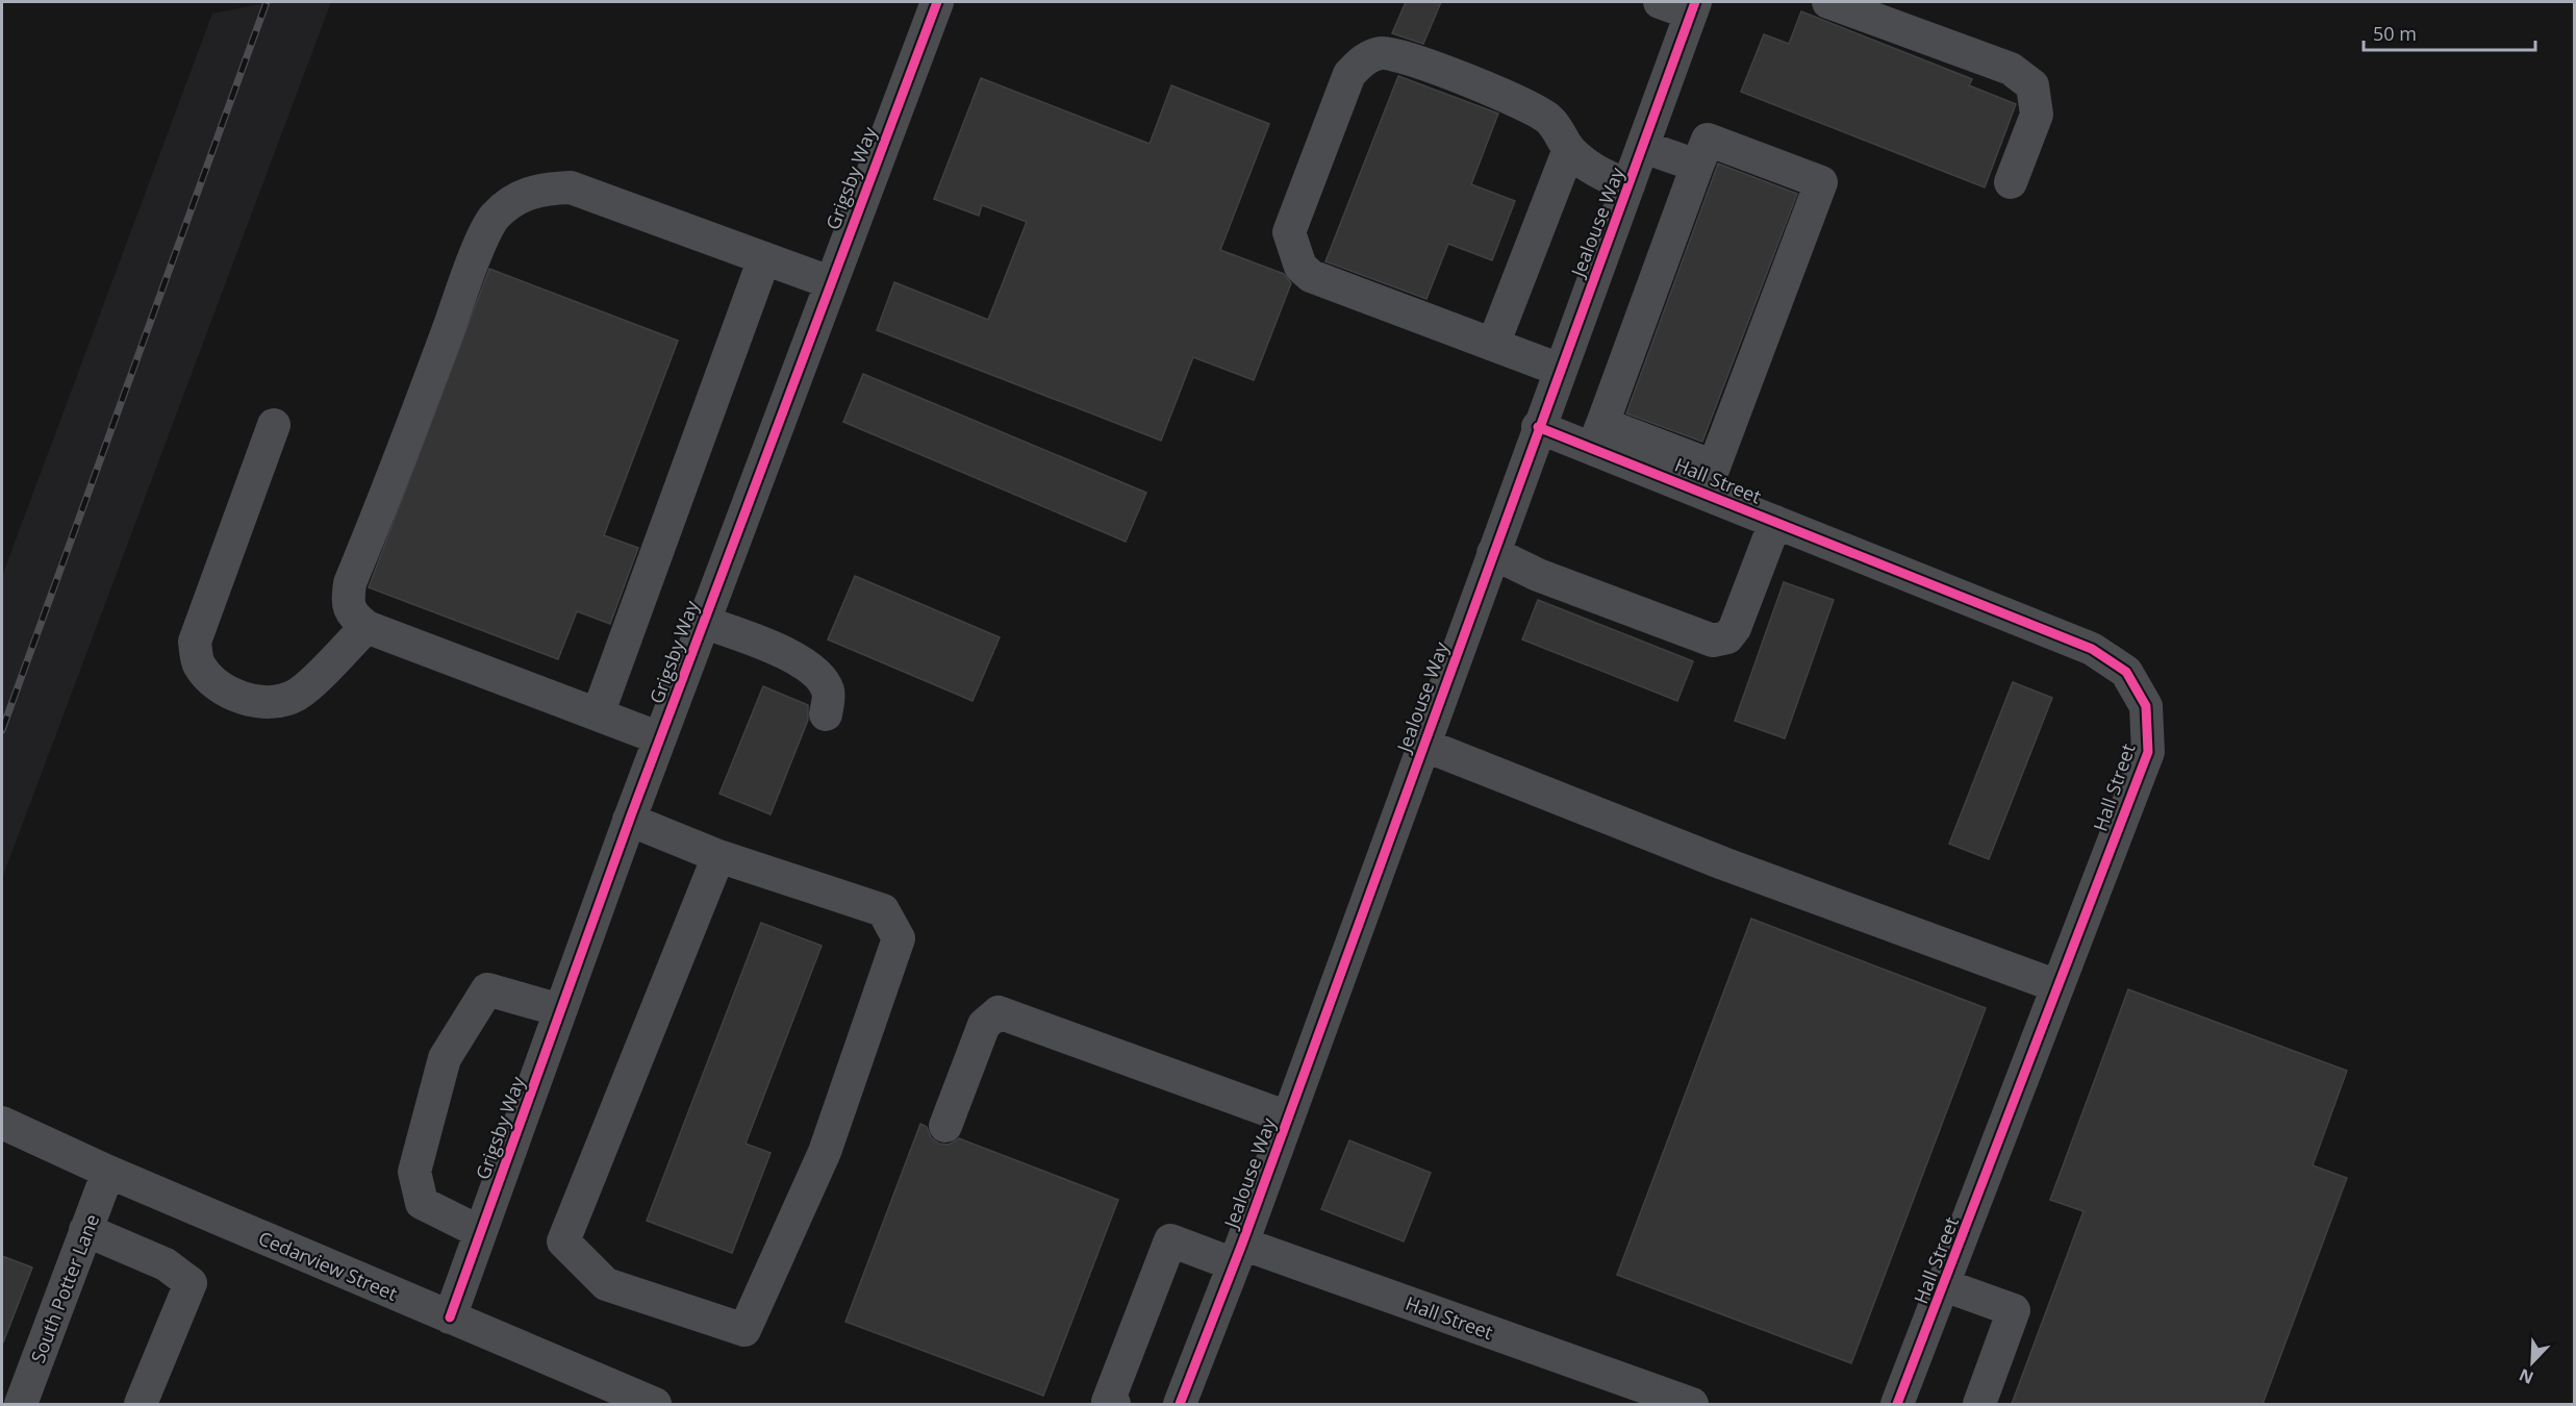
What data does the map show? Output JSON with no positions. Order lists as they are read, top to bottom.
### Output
{
  "streets": {
    "street": [
      "Grigsby Way",
      "Jealouse Way",
      "Hall Street",
      "Cedarview Street",
      "South Potter Lane"
    ]
  },
  "crossings": [
    ["Grigsby Way", "Cedarview Street"],
    ["Jealouse Way", "Hall Street"],
    ["Cedarview Street", "South Potter Lane"]
  ],
  "scale_bar": "50 m",
  "north": "bottom left"
}
